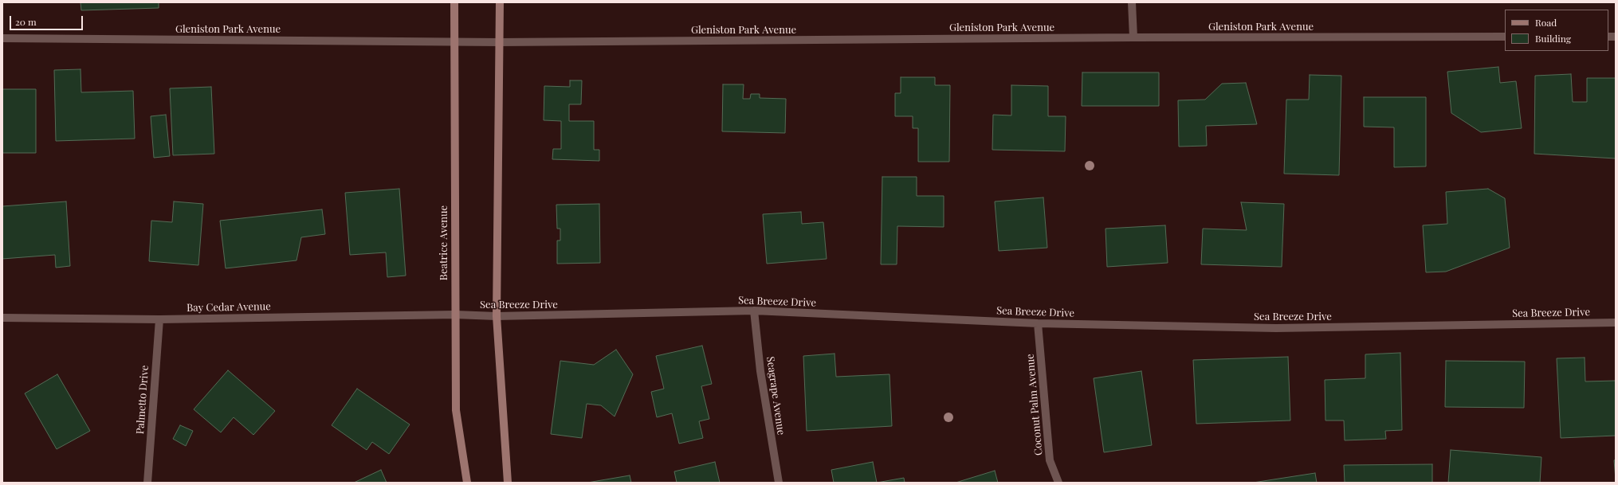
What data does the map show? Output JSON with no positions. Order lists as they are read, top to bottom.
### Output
{
  "streets": {
    "main road": ["Beatrice Avenue"],
    "street": [
      "Gleniston Park Avenue",
      "Sea Breeze Drive",
      "Bay Cedar Avenue",
      "Seagrape Avenue",
      "Palmetto Drive",
      "Coconut Palm Avenue"
    ]
  },
  "crossings": [
    ["Gleniston Park Avenue", "Beatrice Avenue"],
    ["Beatrice Avenue", "Sea Breeze Drive"],
    ["Beatrice Avenue", "Bay Cedar Avenue"],
    ["Sea Breeze Drive", "Bay Cedar Avenue"],
    ["Sea Breeze Drive", "Seagrape Avenue"],
    ["Sea Breeze Drive", "Coconut Palm Avenue"],
    ["Bay Cedar Avenue", "Palmetto Drive"]
  ],
  "legend": ["Road", "Building"],
  "scale_bar": "20 m"
}
